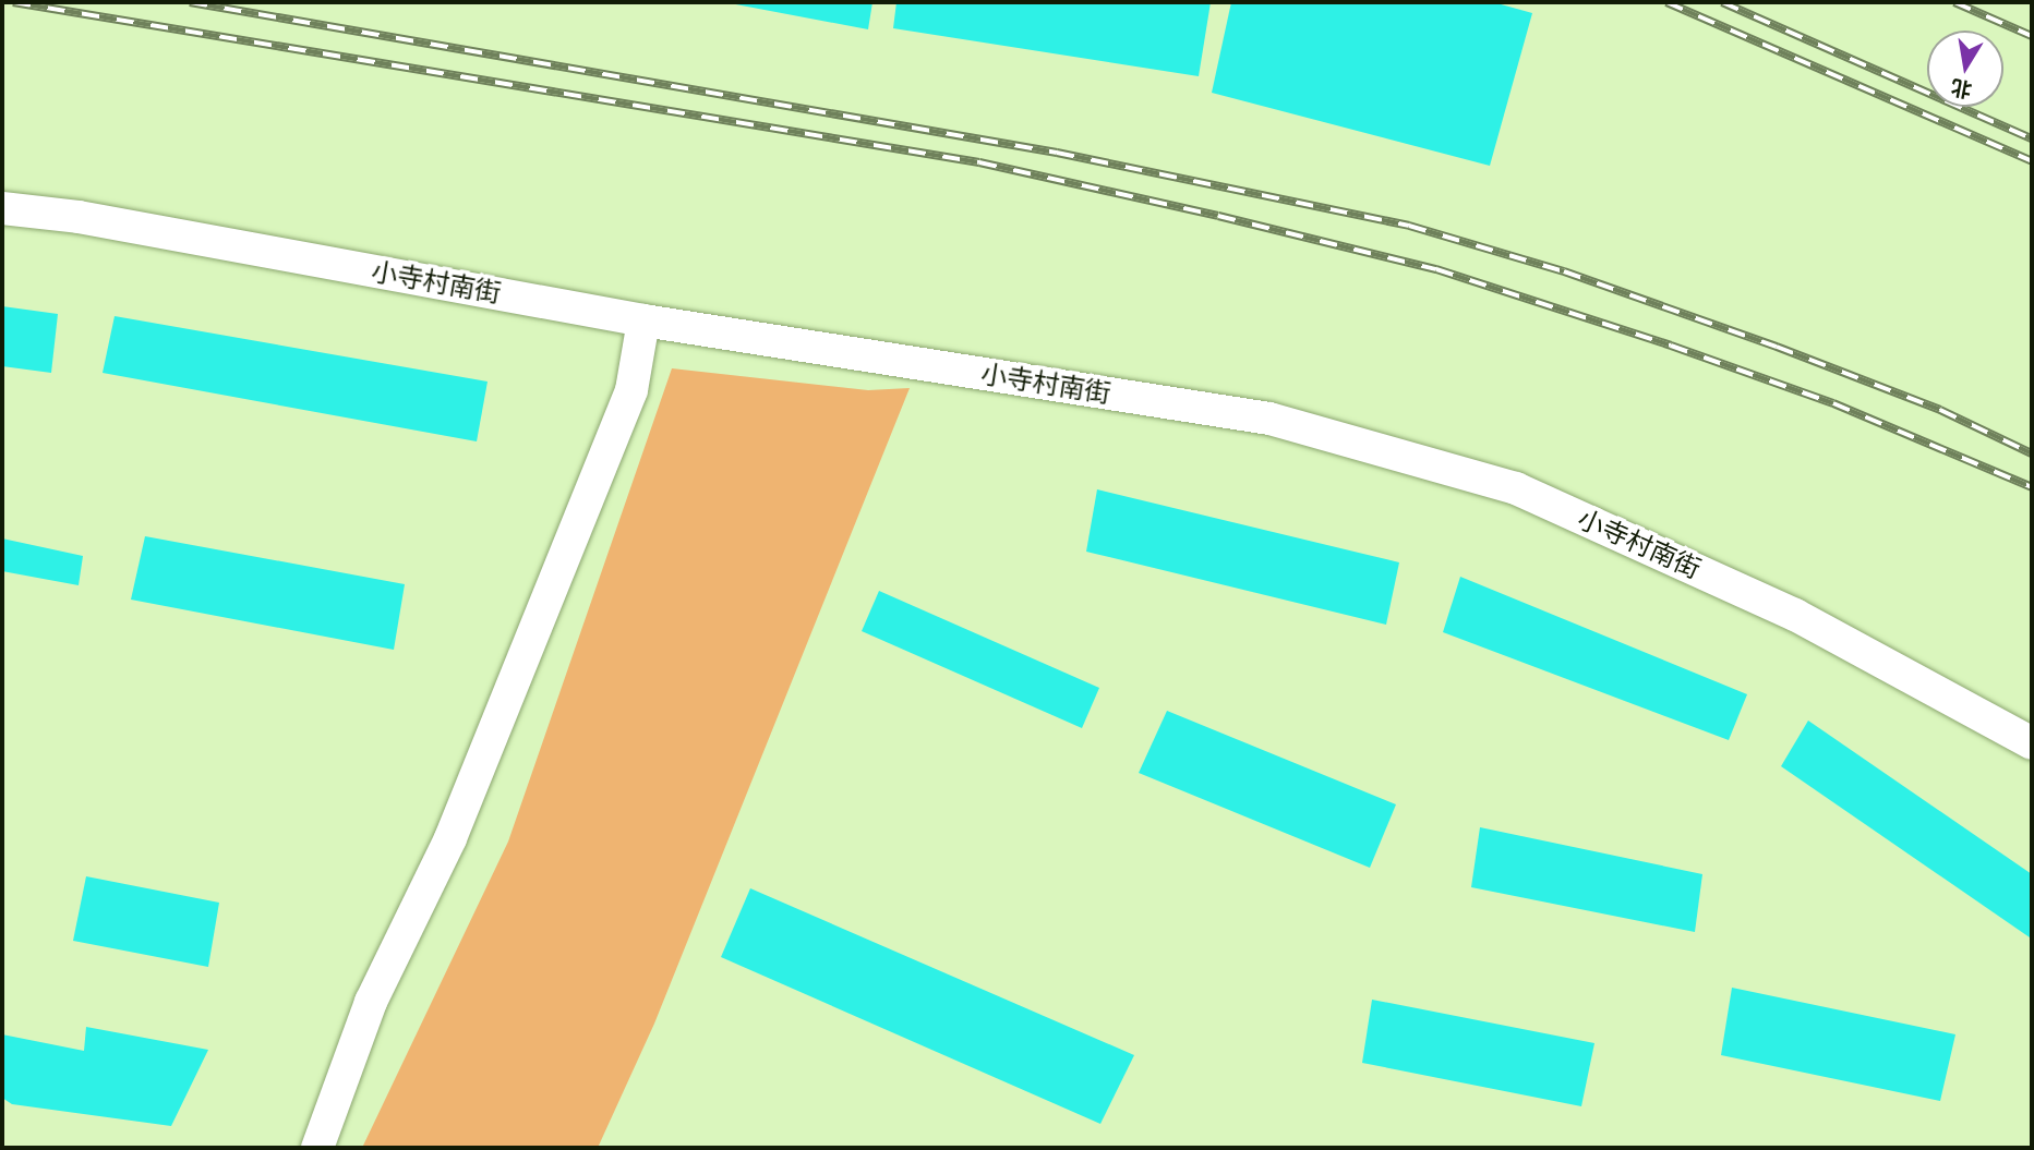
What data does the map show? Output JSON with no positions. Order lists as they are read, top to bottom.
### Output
{
  "streets": {
    "street": ["小寺村南街"]
  },
  "north": "bottom"
}
